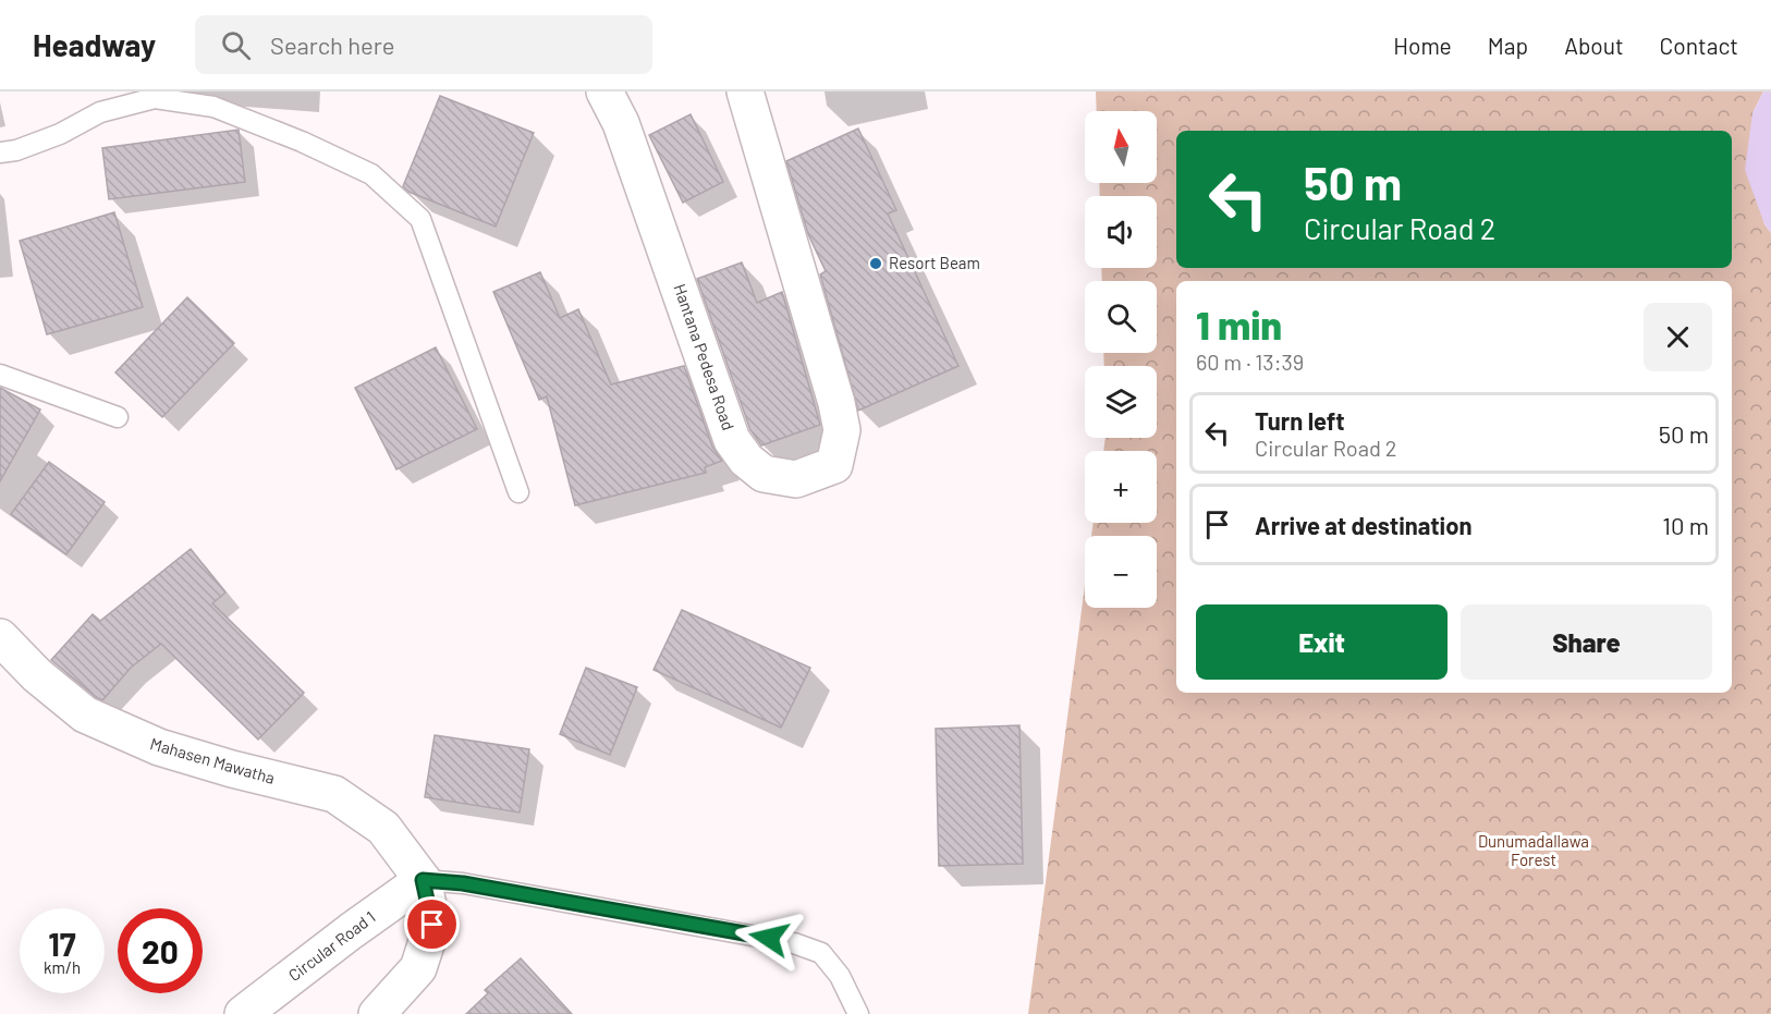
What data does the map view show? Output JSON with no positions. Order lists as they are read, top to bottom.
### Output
{
  "streets": {
    "street": ["Hantana Pedesa Road", "Mahasen Mawatha", "Circular Road 1"]
  },
  "crossings": [
    ["Mahasen Mawatha", "Circular Road 1"]
  ],
  "parks": ["Dunumadallawa Forest"],
  "places": ["Resort Beam"],
  "north": "top",
  "page": {
    "header": "Headway",
    "search": "Search here",
    "nav": [
      "Home",
      "Map",
      "About",
      "Contact"
    ],
    "map_buttons": ["+", "−"],
    "turn": ["50 m", "Circular Road 2"],
    "heading": ["1 min", "60 m · 13:39"],
    "list": [
      {
        "name": "Turn left",
        "note": "Circular Road 2",
        "value": "50 m"
      },
      {
        "name": "Arrive at destination",
        "value": "10 m"
      }
    ],
    "buttons": ["Exit", "Share"],
    "speed": "17 km/h",
    "limit": "20"
  }
}
